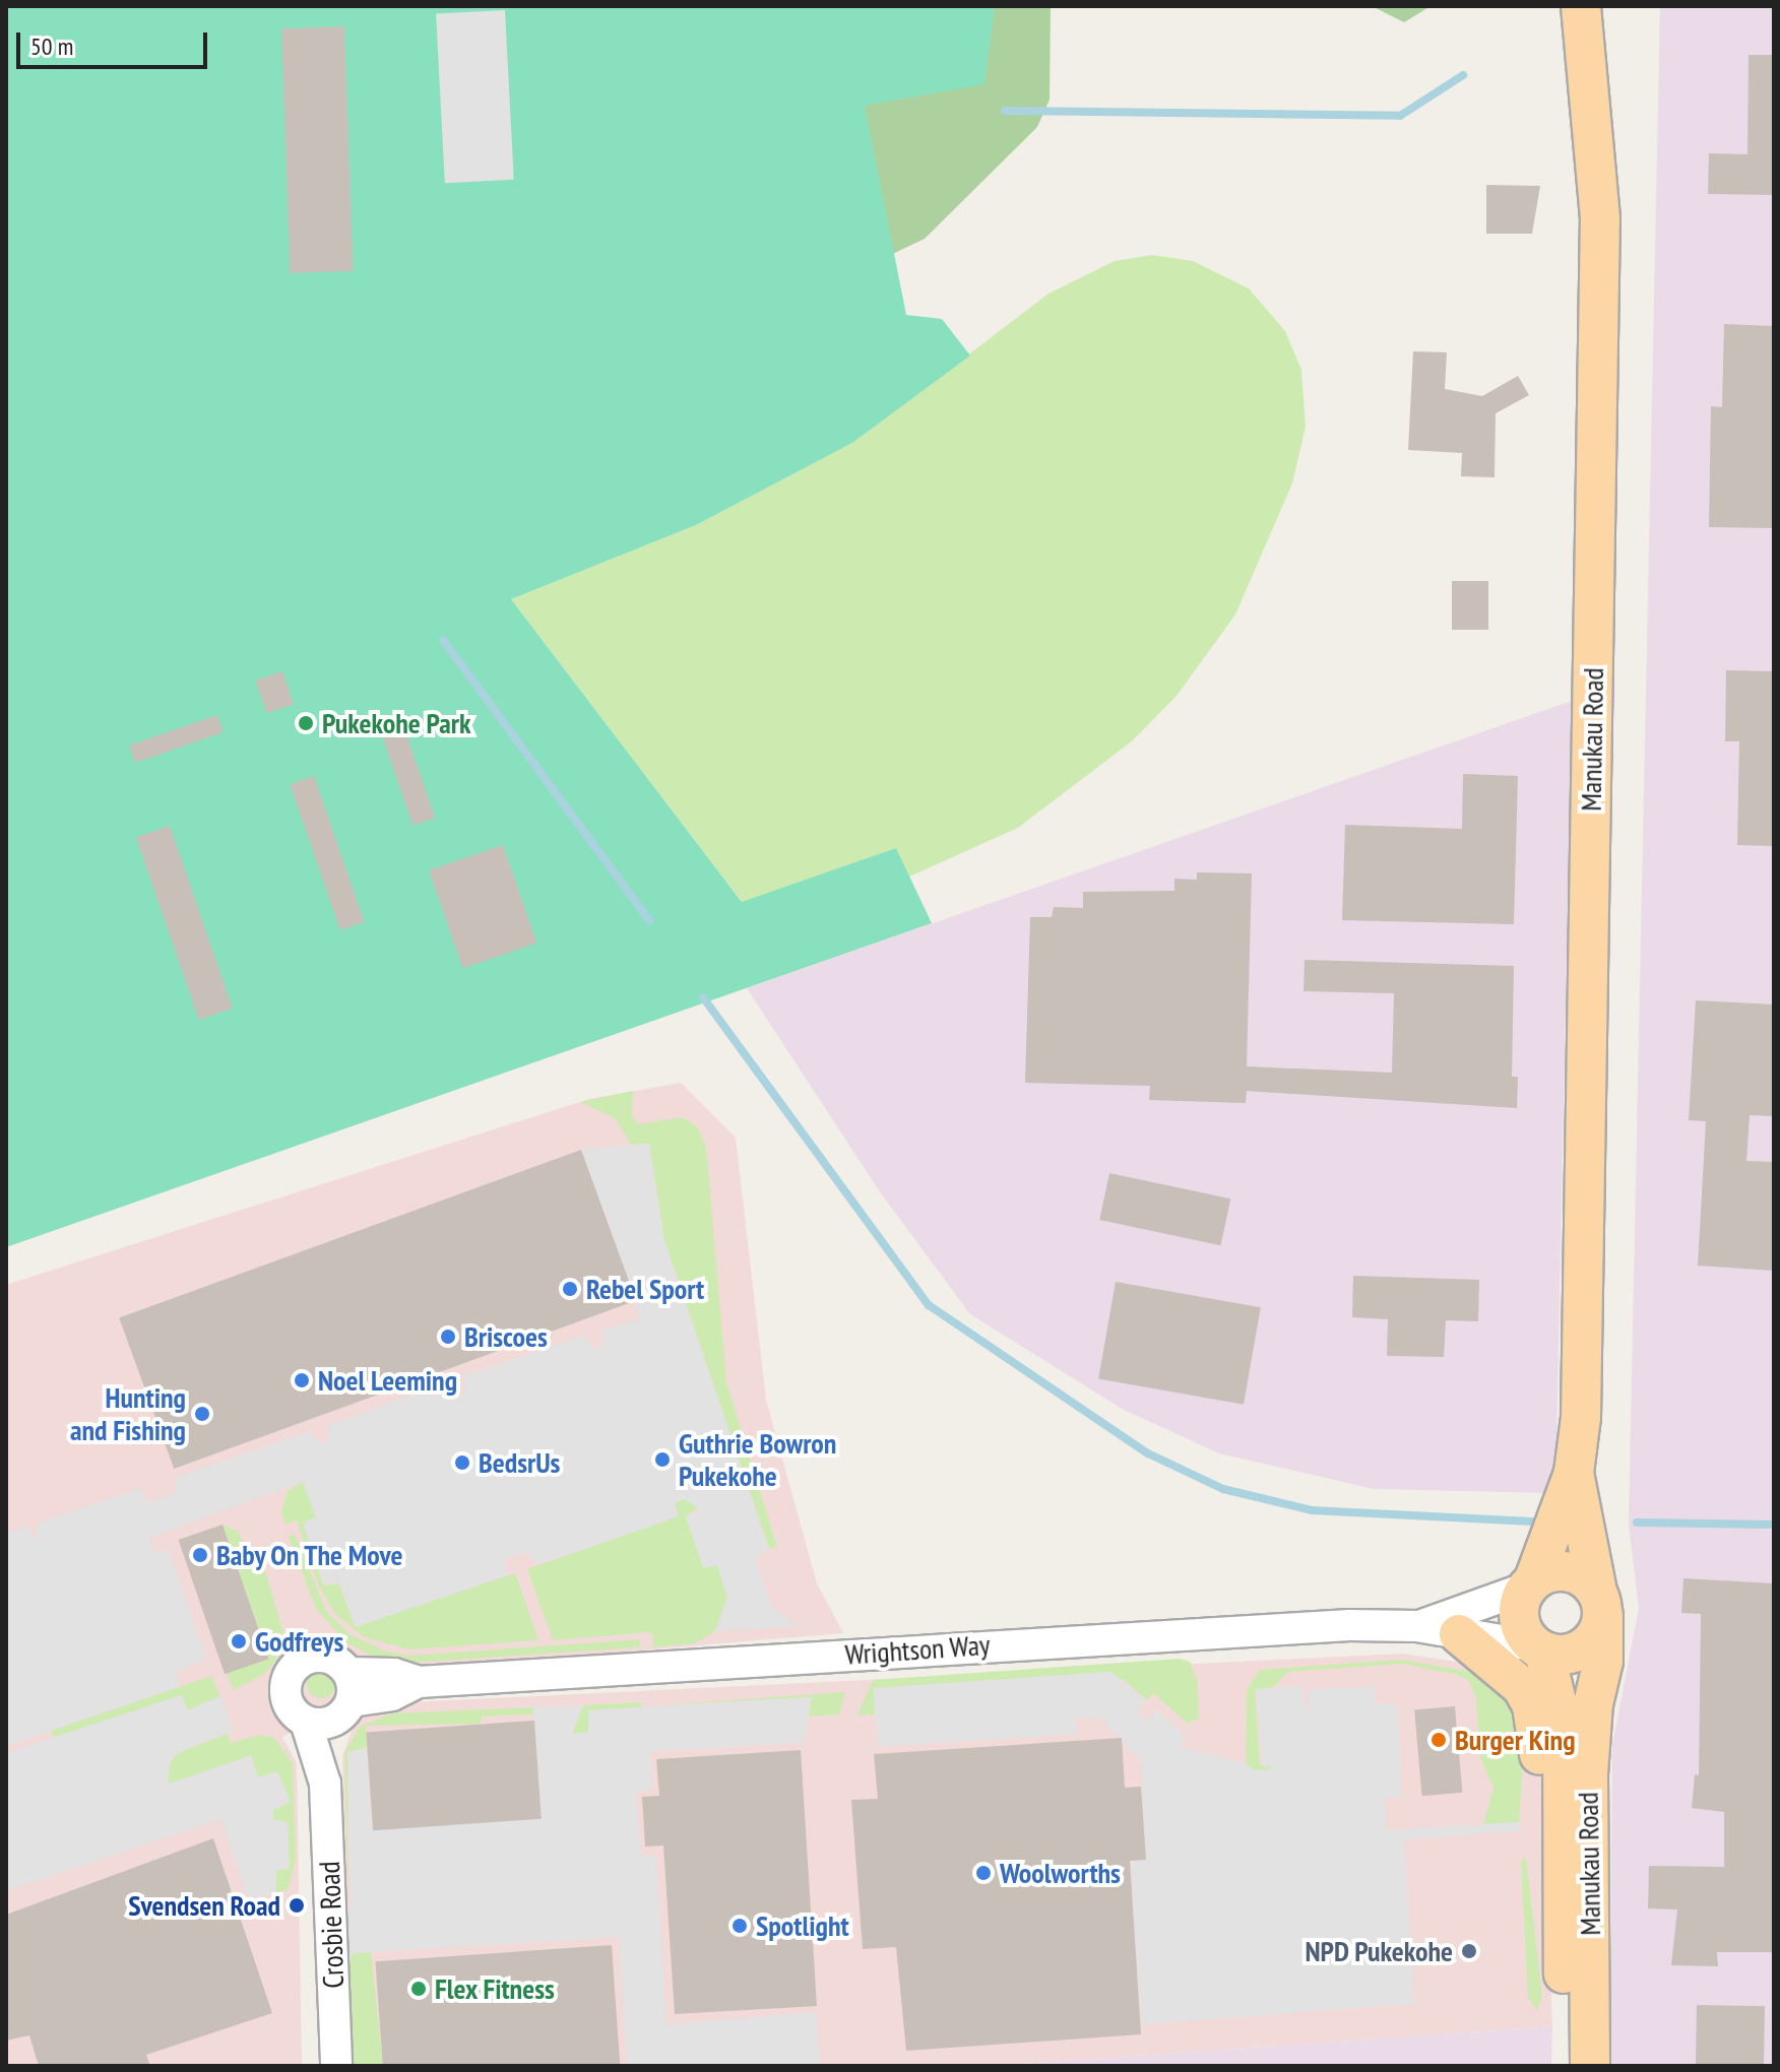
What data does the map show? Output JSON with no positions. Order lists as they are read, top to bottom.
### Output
{
  "streets": {
    "main road": ["Manukau Road"],
    "street": ["Wrightson Way", "Crosbie Road"]
  },
  "crossings": [
    ["Manukau Road", "Wrightson Way"],
    ["Wrightson Way", "Crosbie Road"]
  ],
  "places": [
    "Pukekohe Park",
    "Rebel Sport",
    "Briscoes",
    "Noel Leeming",
    "Hunting and Fishing",
    "Guthrie Bowron Pukekohe",
    "BedsrUs",
    "Baby On The Move",
    "Godfreys",
    "Burger King",
    "Woolworths",
    "Svendsen Road",
    "Spotlight",
    "NPD Pukekohe",
    "Flex Fitness"
  ],
  "scale_bar": "50 m"
}
